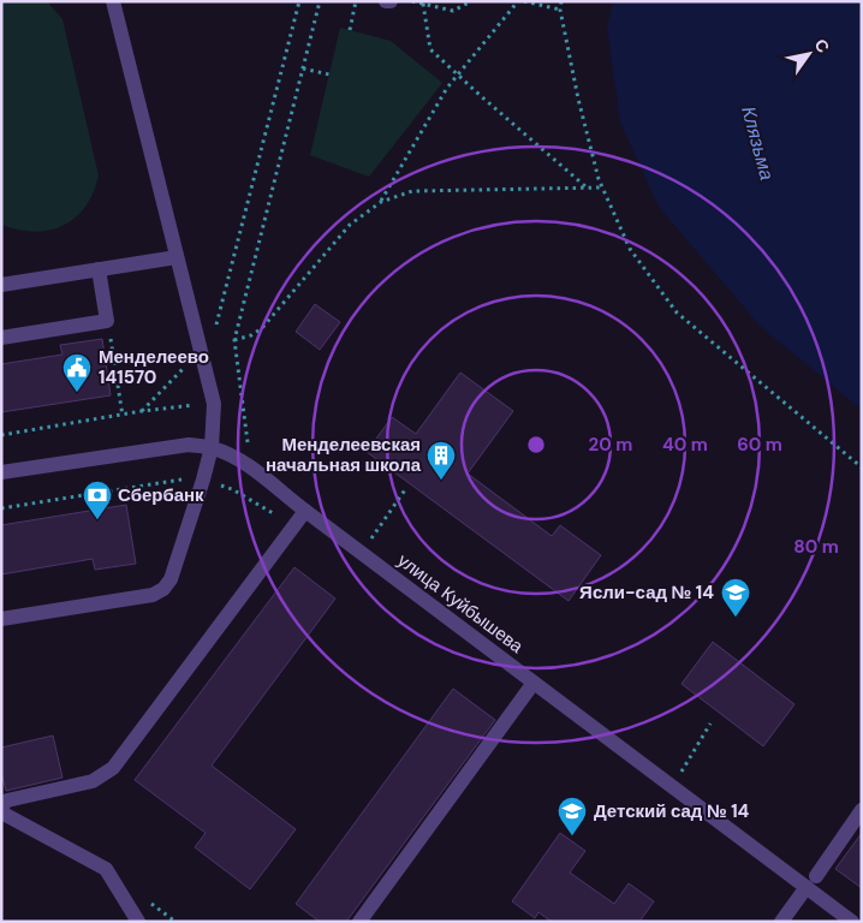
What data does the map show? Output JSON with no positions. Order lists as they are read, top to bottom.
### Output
{
  "streets": {
    "street": ["улица Куйбышева"]
  },
  "water": ["Клязьма"],
  "places": {
    "public building": ["Менделеево 141570"],
    "building": ["Менделеевская начальная школа"],
    "bank": ["Сбербанк"],
    "school or university": ["Ясли-сад № 14", "Детский сад № 14"]
  },
  "north": "top right",
  "rings": [
    "20 m",
    "40 m",
    "60 m",
    "80 m"
  ]
}
